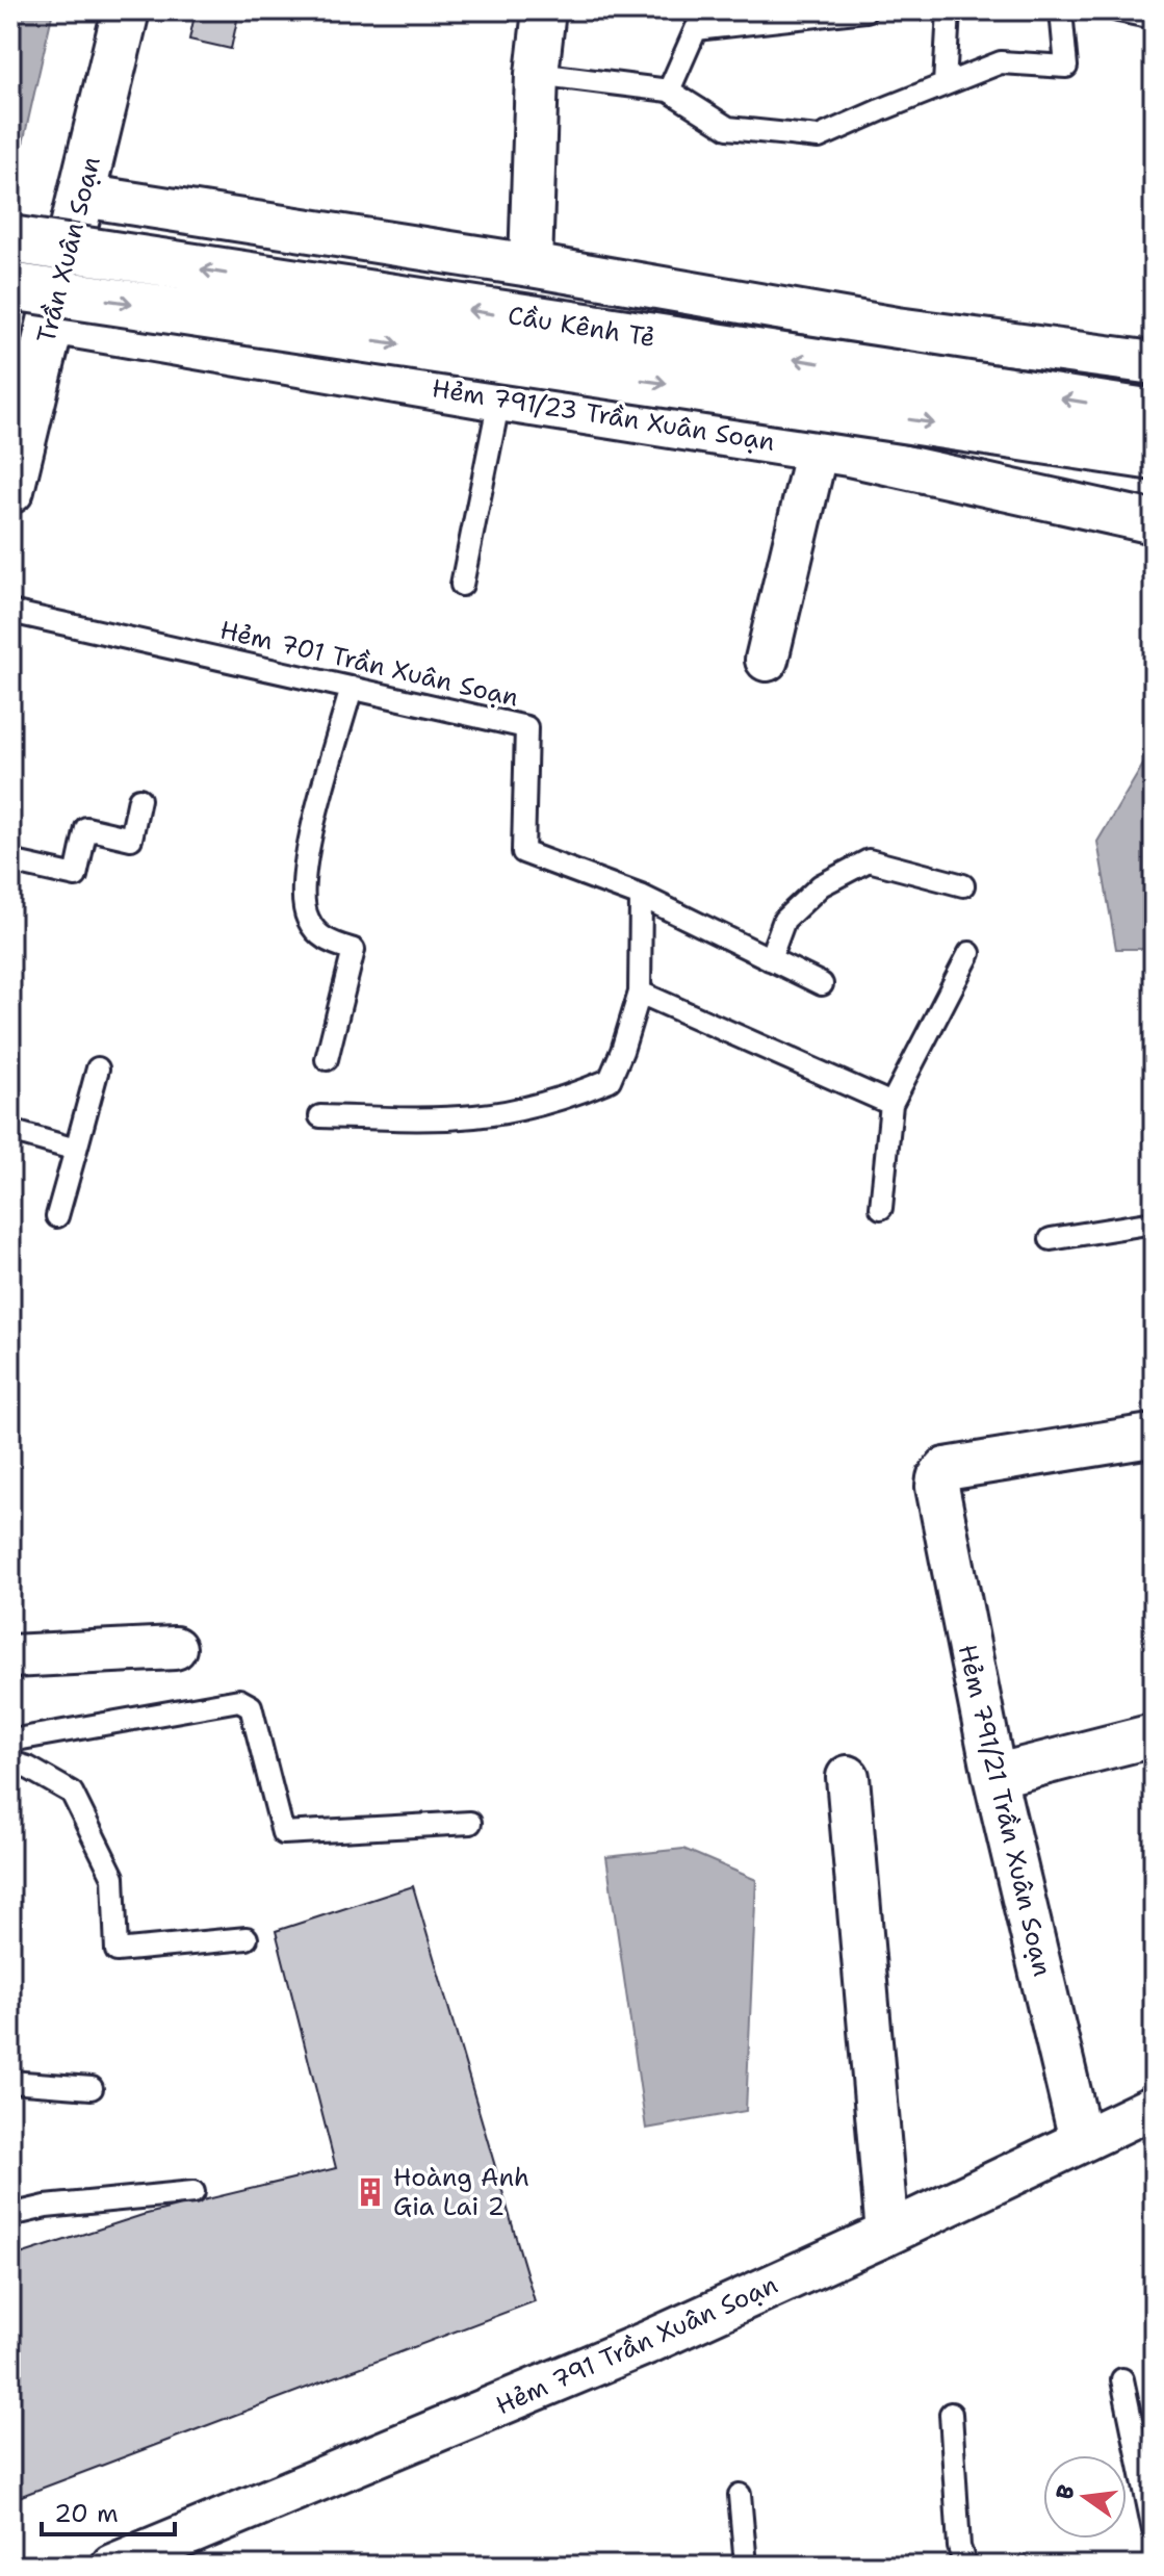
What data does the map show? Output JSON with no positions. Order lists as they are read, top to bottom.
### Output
{
  "streets": {
    "main road": ["Trần Xuân Soạn", "Cầu Kênh Tẻ"],
    "street": ["Hẻm 791/23 Trần Xuân Soạn", "Hẻm 791/21 Trần Xuân Soạn", "Hẻm 791 Trần Xuân Soạn"],
    "lane": ["Hẻm 701 Trần Xuân Soạn"]
  },
  "crossings": [
    ["Trần Xuân Soạn", "Hẻm 791/23 Trần Xuân Soạn"],
    ["Hẻm 791/21 Trần Xuân Soạn", "Hẻm 791 Trần Xuân Soạn"]
  ],
  "places": {
    "building": ["Hoàng Anh Gia Lai 2"]
  },
  "scale_bar": "20 m",
  "north": "left"
}
